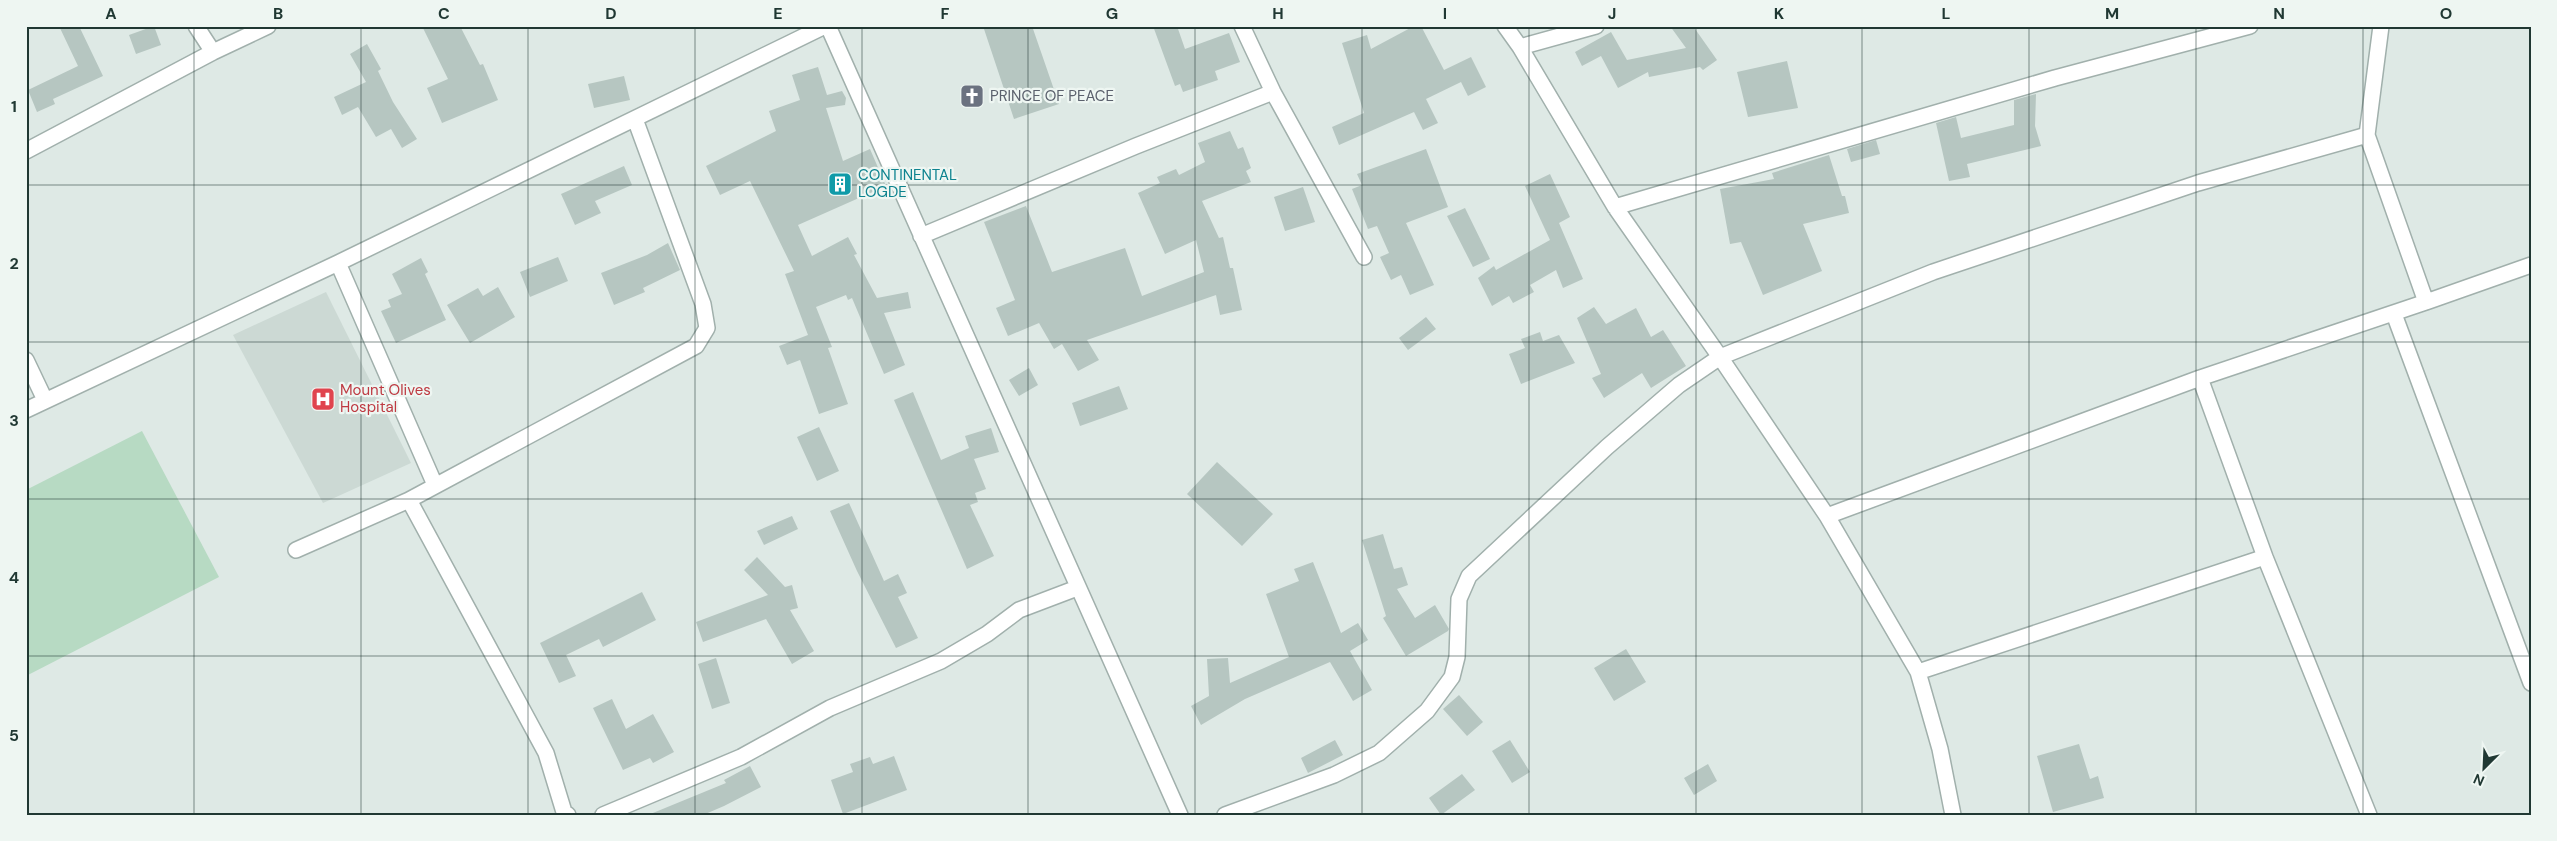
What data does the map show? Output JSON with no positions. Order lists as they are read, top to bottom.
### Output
{
  "places": {
    "church": ["PRINCE OF PEACE"],
    "building": ["CONTINENTAL LOGDE"],
    "hospital": ["Mount Olives Hospital"]
  },
  "north": "bottom left",
  "grid": {
    "columns": [
      "A",
      "B",
      "C",
      "D",
      "E",
      "F",
      "G",
      "H",
      "I",
      "J",
      "K",
      "L",
      "M",
      "N",
      "O"
    ],
    "rows": [
      "1",
      "2",
      "3",
      "4",
      "5"
    ]
  }
}
